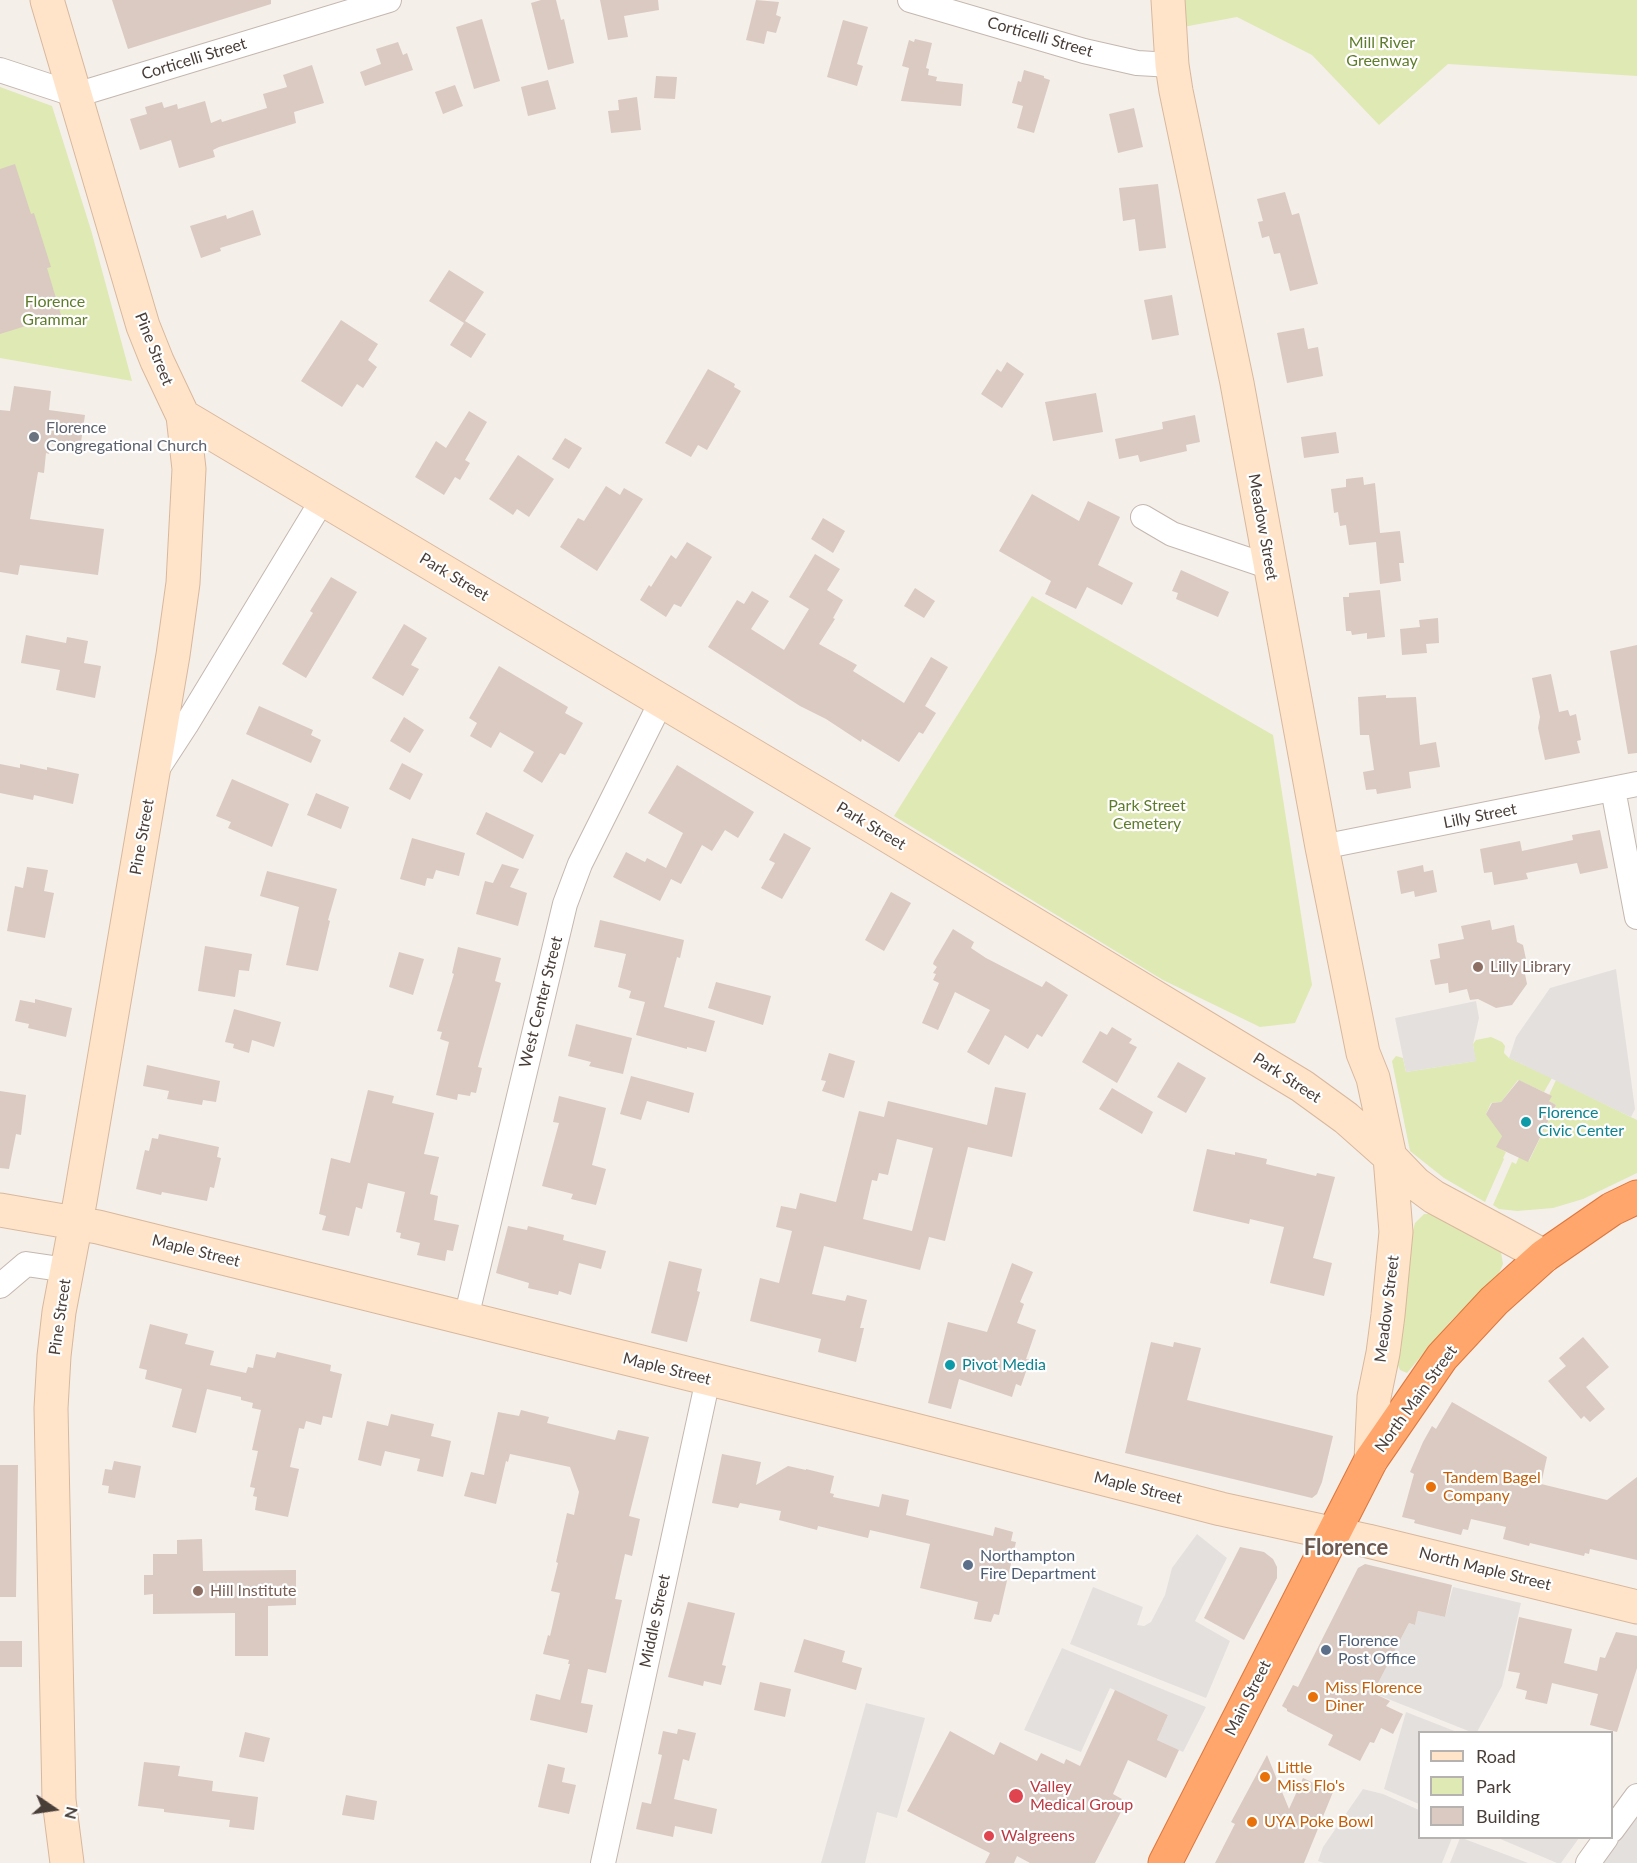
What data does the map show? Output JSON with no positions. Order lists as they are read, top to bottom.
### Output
{
  "streets": {
    "highway": ["North Main Street", "Main Street"],
    "main road": [
      "Pine Street",
      "Meadow Street",
      "Park Street",
      "Maple Street",
      "North Maple Street"
    ],
    "street": [
      "Corticelli Street",
      "Lilly Street",
      "West Center Street",
      "Middle Street"
    ]
  },
  "crossings": [
    ["Corticelli Street", "Pine Street"],
    ["Corticelli Street", "Meadow Street"],
    ["Pine Street", "Park Street"],
    ["Pine Street", "Maple Street"],
    ["Meadow Street", "Park Street"],
    ["Meadow Street", "Lilly Street"],
    ["Meadow Street", "North Main Street"],
    ["Park Street", "West Center Street"],
    ["Park Street", "North Main Street"],
    ["West Center Street", "Maple Street"],
    ["Maple Street", "North Main Street"],
    ["Maple Street", "North Maple Street"],
    ["Maple Street", "Middle Street"],
    ["Maple Street", "Main Street"],
    ["North Main Street", "North Maple Street"],
    ["North Main Street", "Main Street"],
    ["North Maple Street", "Main Street"]
  ],
  "districts": ["Florence"],
  "parks": ["Mill River Greenway", "Florence Grammar", "Park Street Cemetery"],
  "places": [
    "Florence Congregational Church",
    "Lilly Library",
    "Florence Civic Center",
    "Pivot Media",
    "Tandem Bagel Company",
    "Northampton Fire Department",
    "Hill Institute",
    "Florence Post Office",
    "Miss Florence Diner",
    "Little Miss Flo's",
    "Valley Medical Group",
    "UYA Poke Bowl",
    "Walgreens"
  ],
  "legend": ["Road", "Park", "Building"],
  "north": "right"
}
